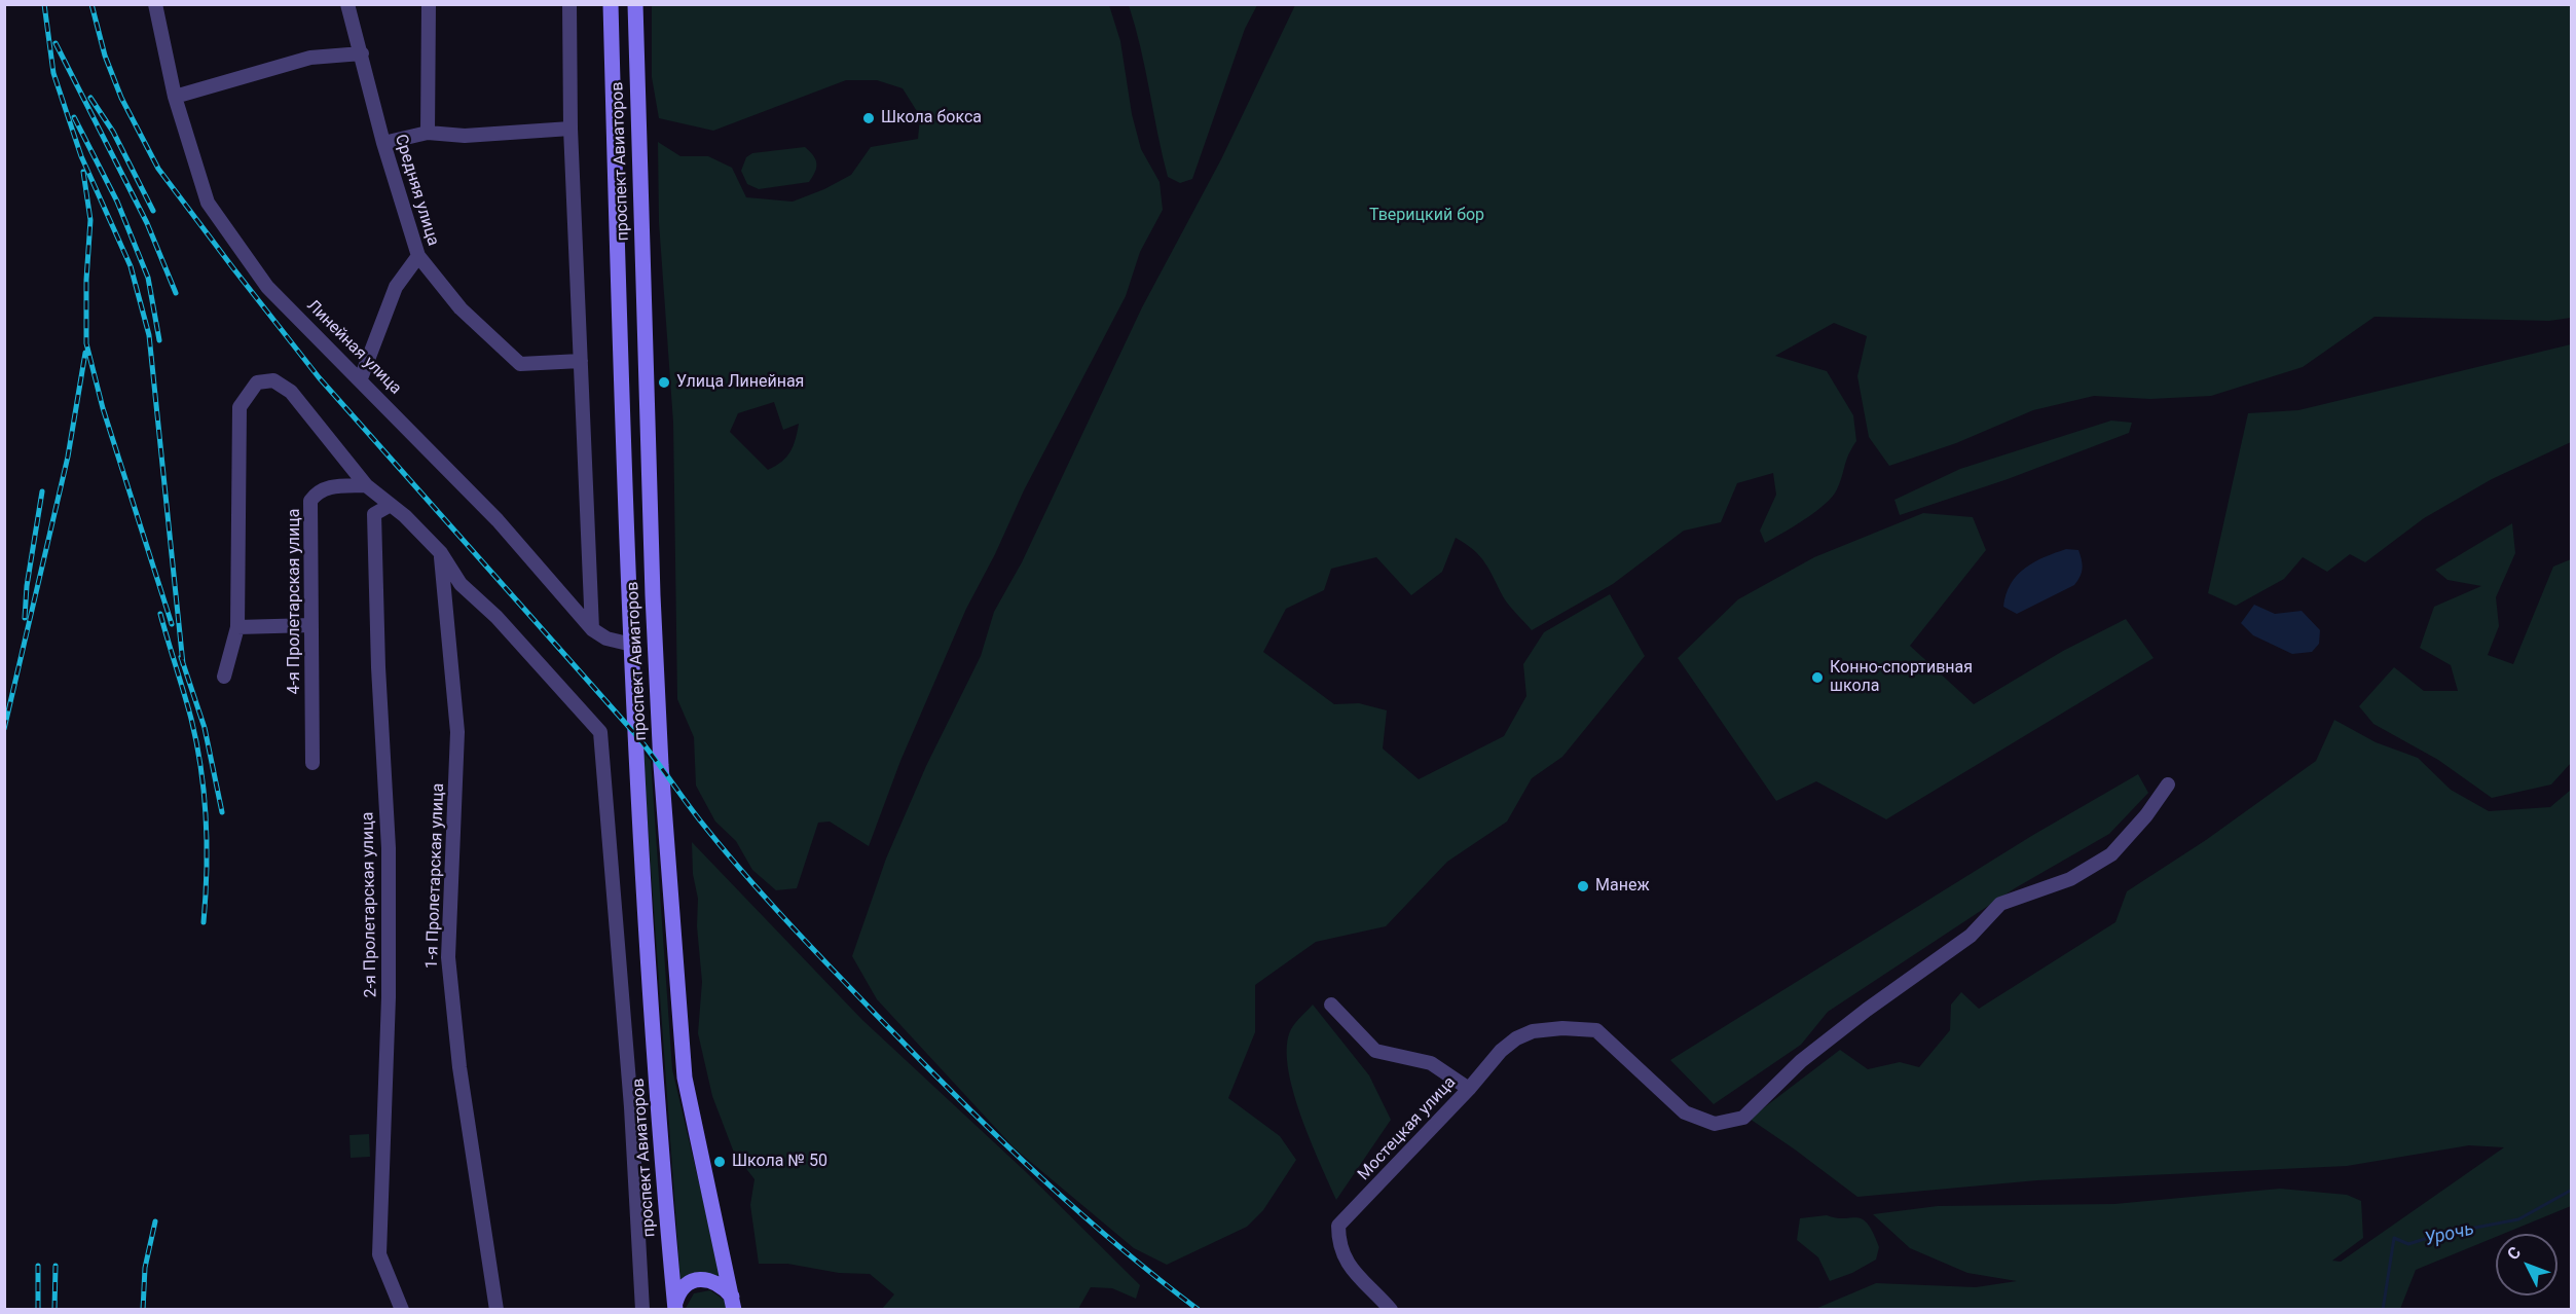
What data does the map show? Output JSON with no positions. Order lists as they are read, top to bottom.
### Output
{
  "streets": {
    "main road": ["проспект Авиаторов"],
    "street": [
      "Средняя улица",
      "Линейная улица",
      "4-я Пролетарская улица",
      "1-я Пролетарская улица",
      "2-я Пролетарская улица",
      "Мостецкая улица"
    ]
  },
  "crossings": [
    ["проспект Авиаторов", "Линейная улица"],
    ["проспект Авиаторов", "1-я Пролетарская улица"]
  ],
  "water": ["Урочь"],
  "parks": ["Тверицкий бор"],
  "places": [
    "Школа бокса",
    "Улица Линейная",
    "Конно-спортивная школа",
    "Манеж",
    "Школа № 50"
  ],
  "north": "top left"
}
